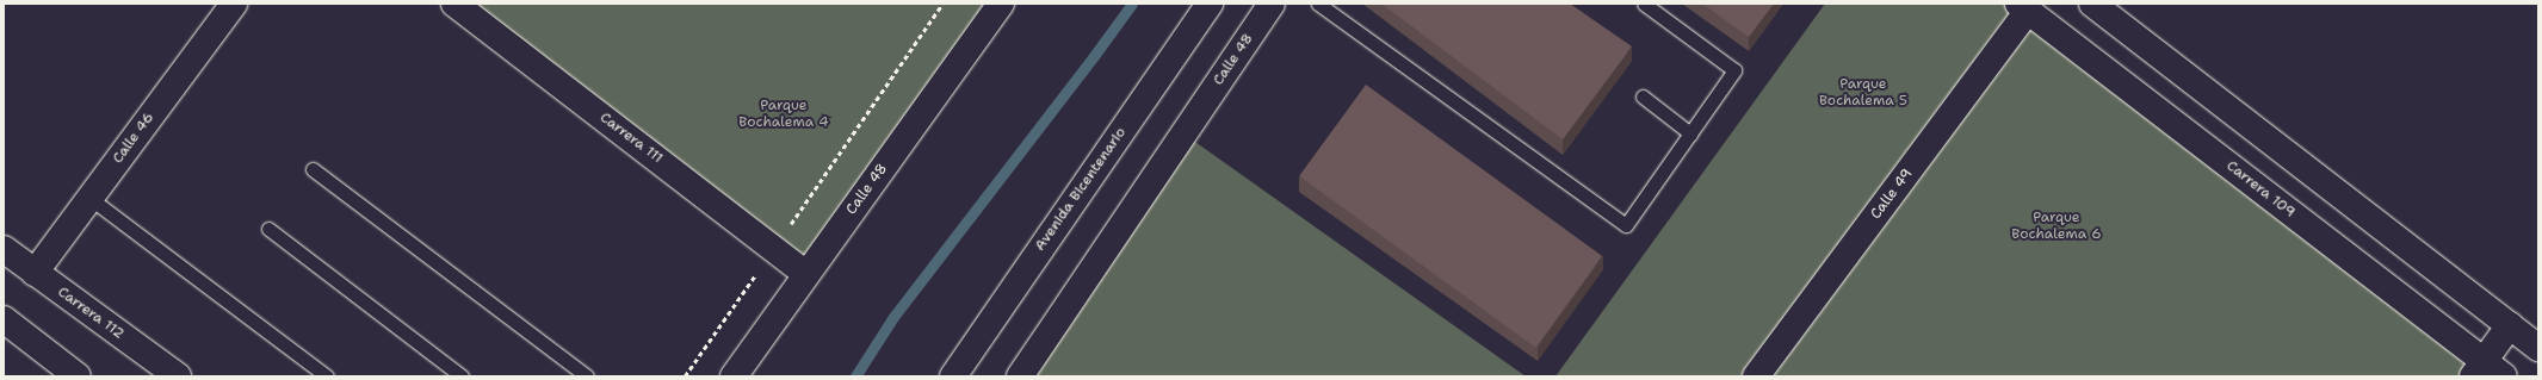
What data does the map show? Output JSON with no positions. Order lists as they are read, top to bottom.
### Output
{
  "streets": {
    "street": [
      "Calle 48",
      "Calle 46",
      "Carrera 111",
      "Avenida Bicentenario",
      "Carrera 109",
      "Calle 49",
      "Carrera 112"
    ]
  },
  "crossings": [
    ["Calle 48", "Carrera 111"],
    ["Calle 46", "Carrera 112"],
    ["Carrera 109", "Calle 49"]
  ],
  "parks": ["Parque Bochalema 5", "Parque Bochalema 4", "Parque Bochalema 6"]
}
